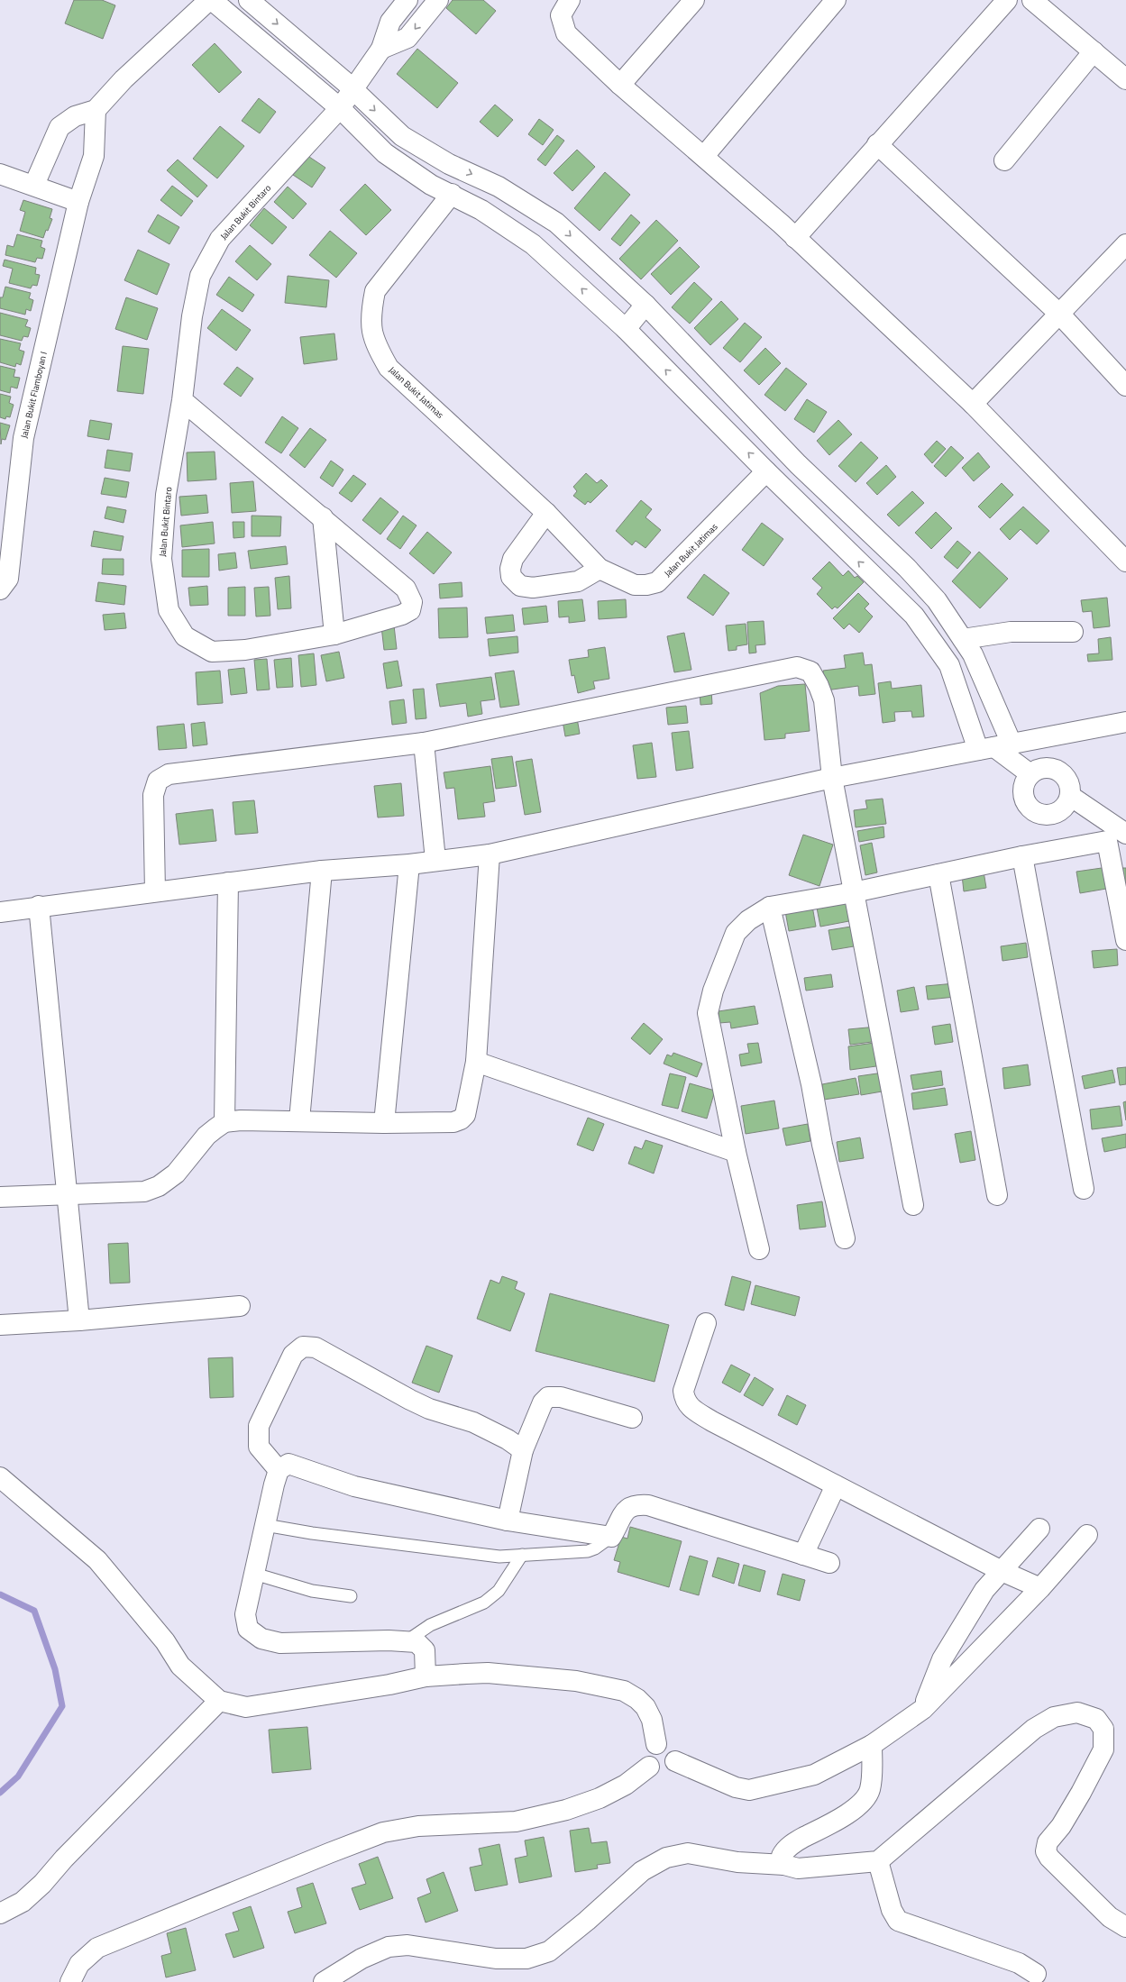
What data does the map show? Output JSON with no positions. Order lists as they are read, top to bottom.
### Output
{
  "streets": {
    "street": ["Jalan Bukit Bintaro", "Jalan Bukit Jatimas", "Jalan Bukit Flamboyan I"]
  }
}
